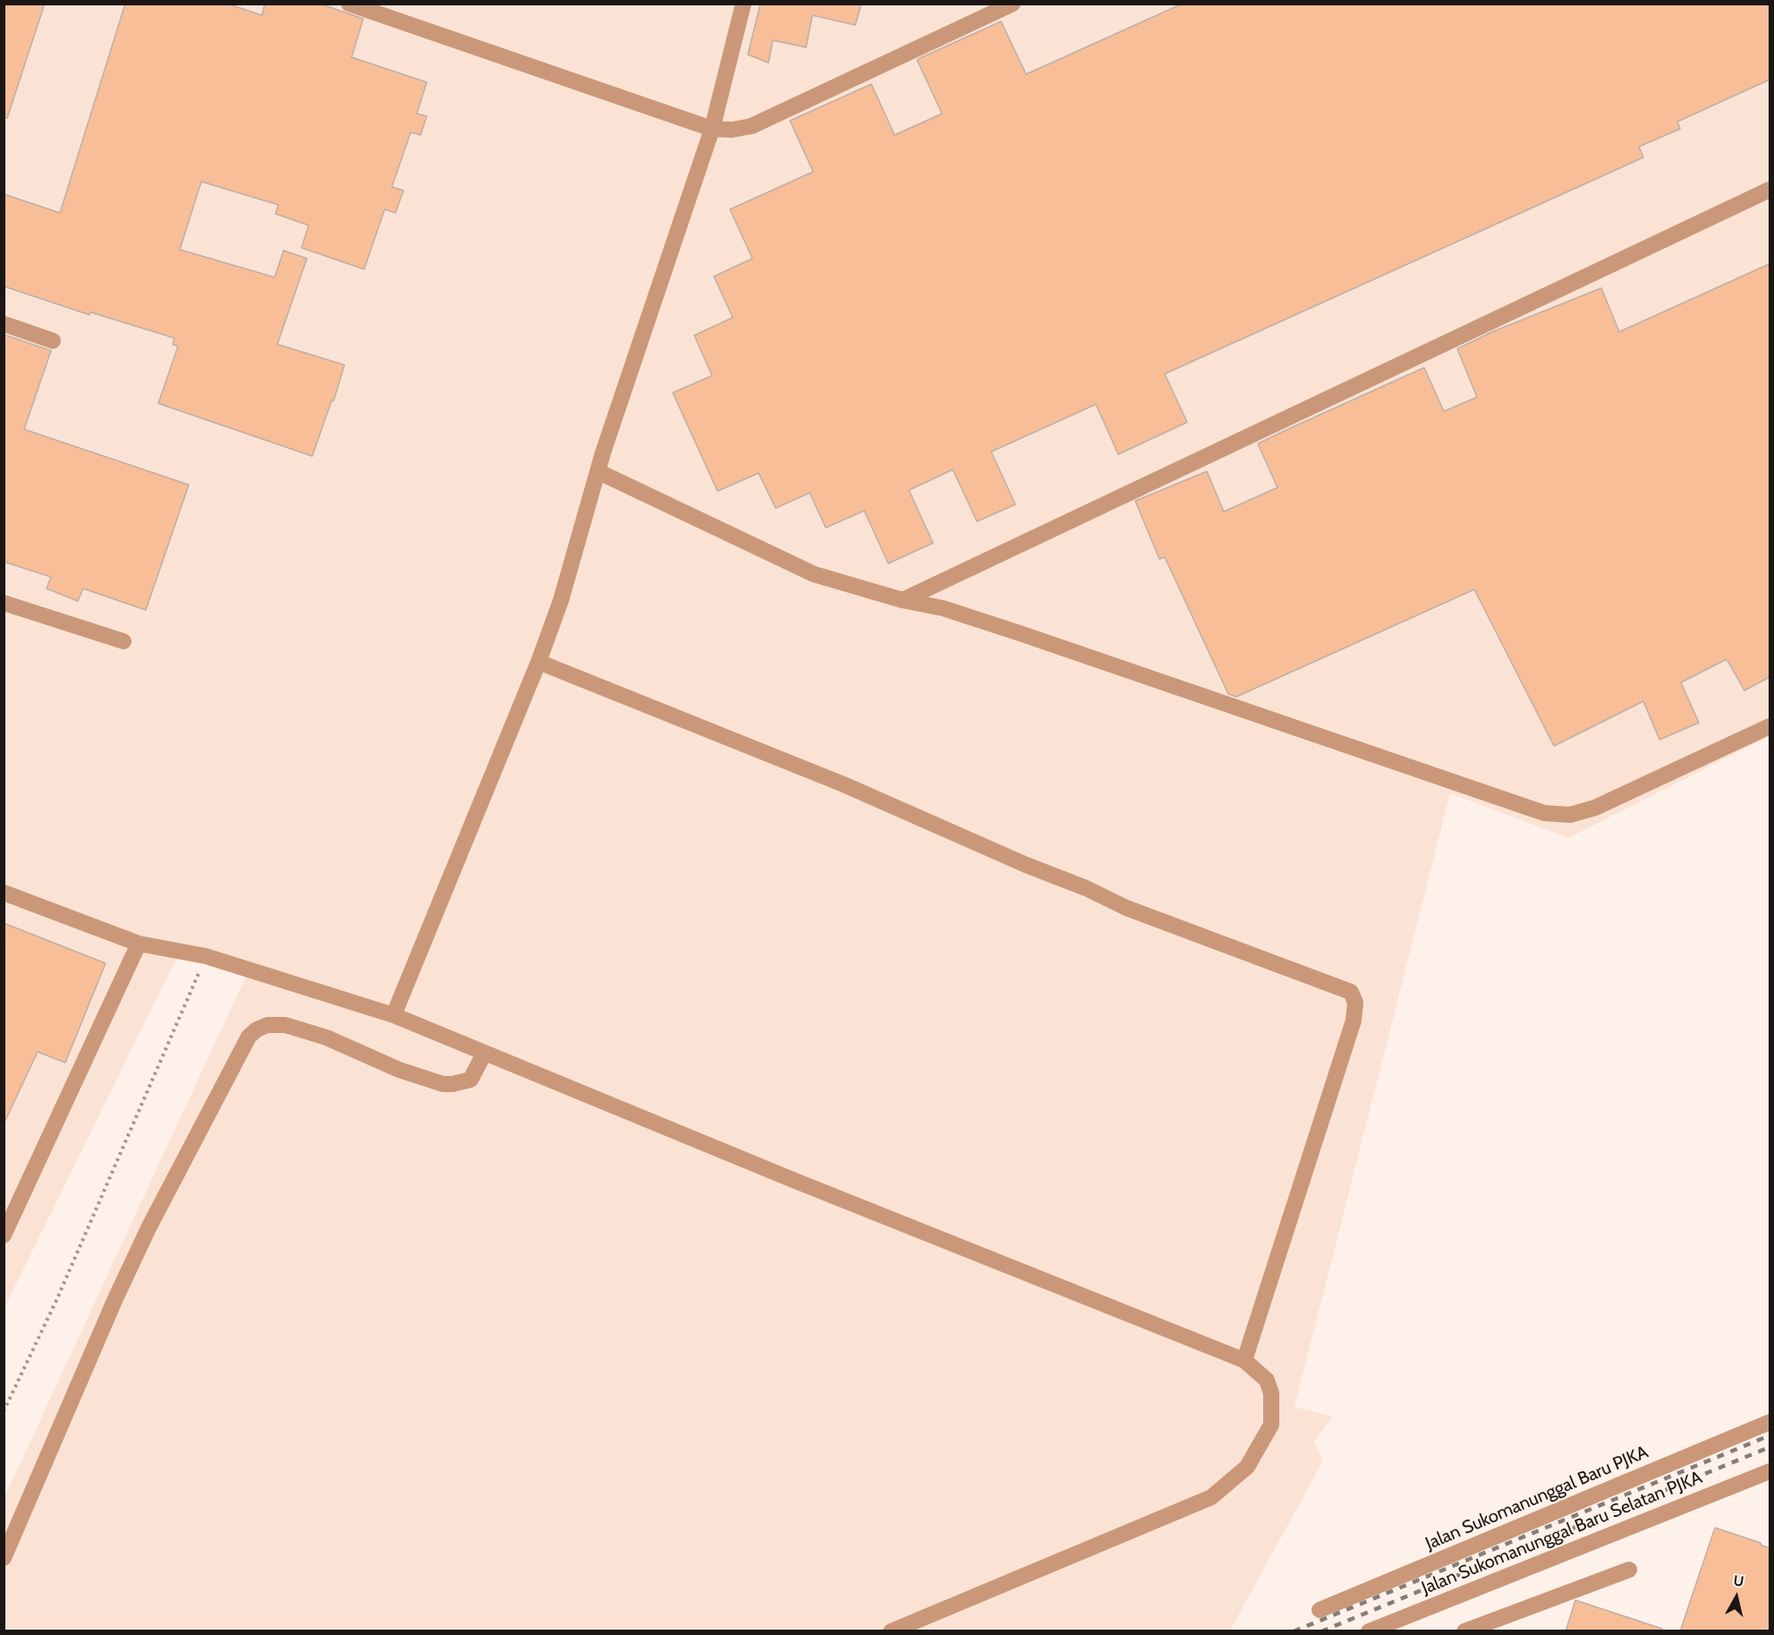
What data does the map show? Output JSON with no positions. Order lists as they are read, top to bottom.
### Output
{
  "streets": {
    "street": ["Jalan Sukomanunggal Baru PJKA", "Jalan Sukomanunggal Baru Selatan PJKA"]
  },
  "north": "top"
}
